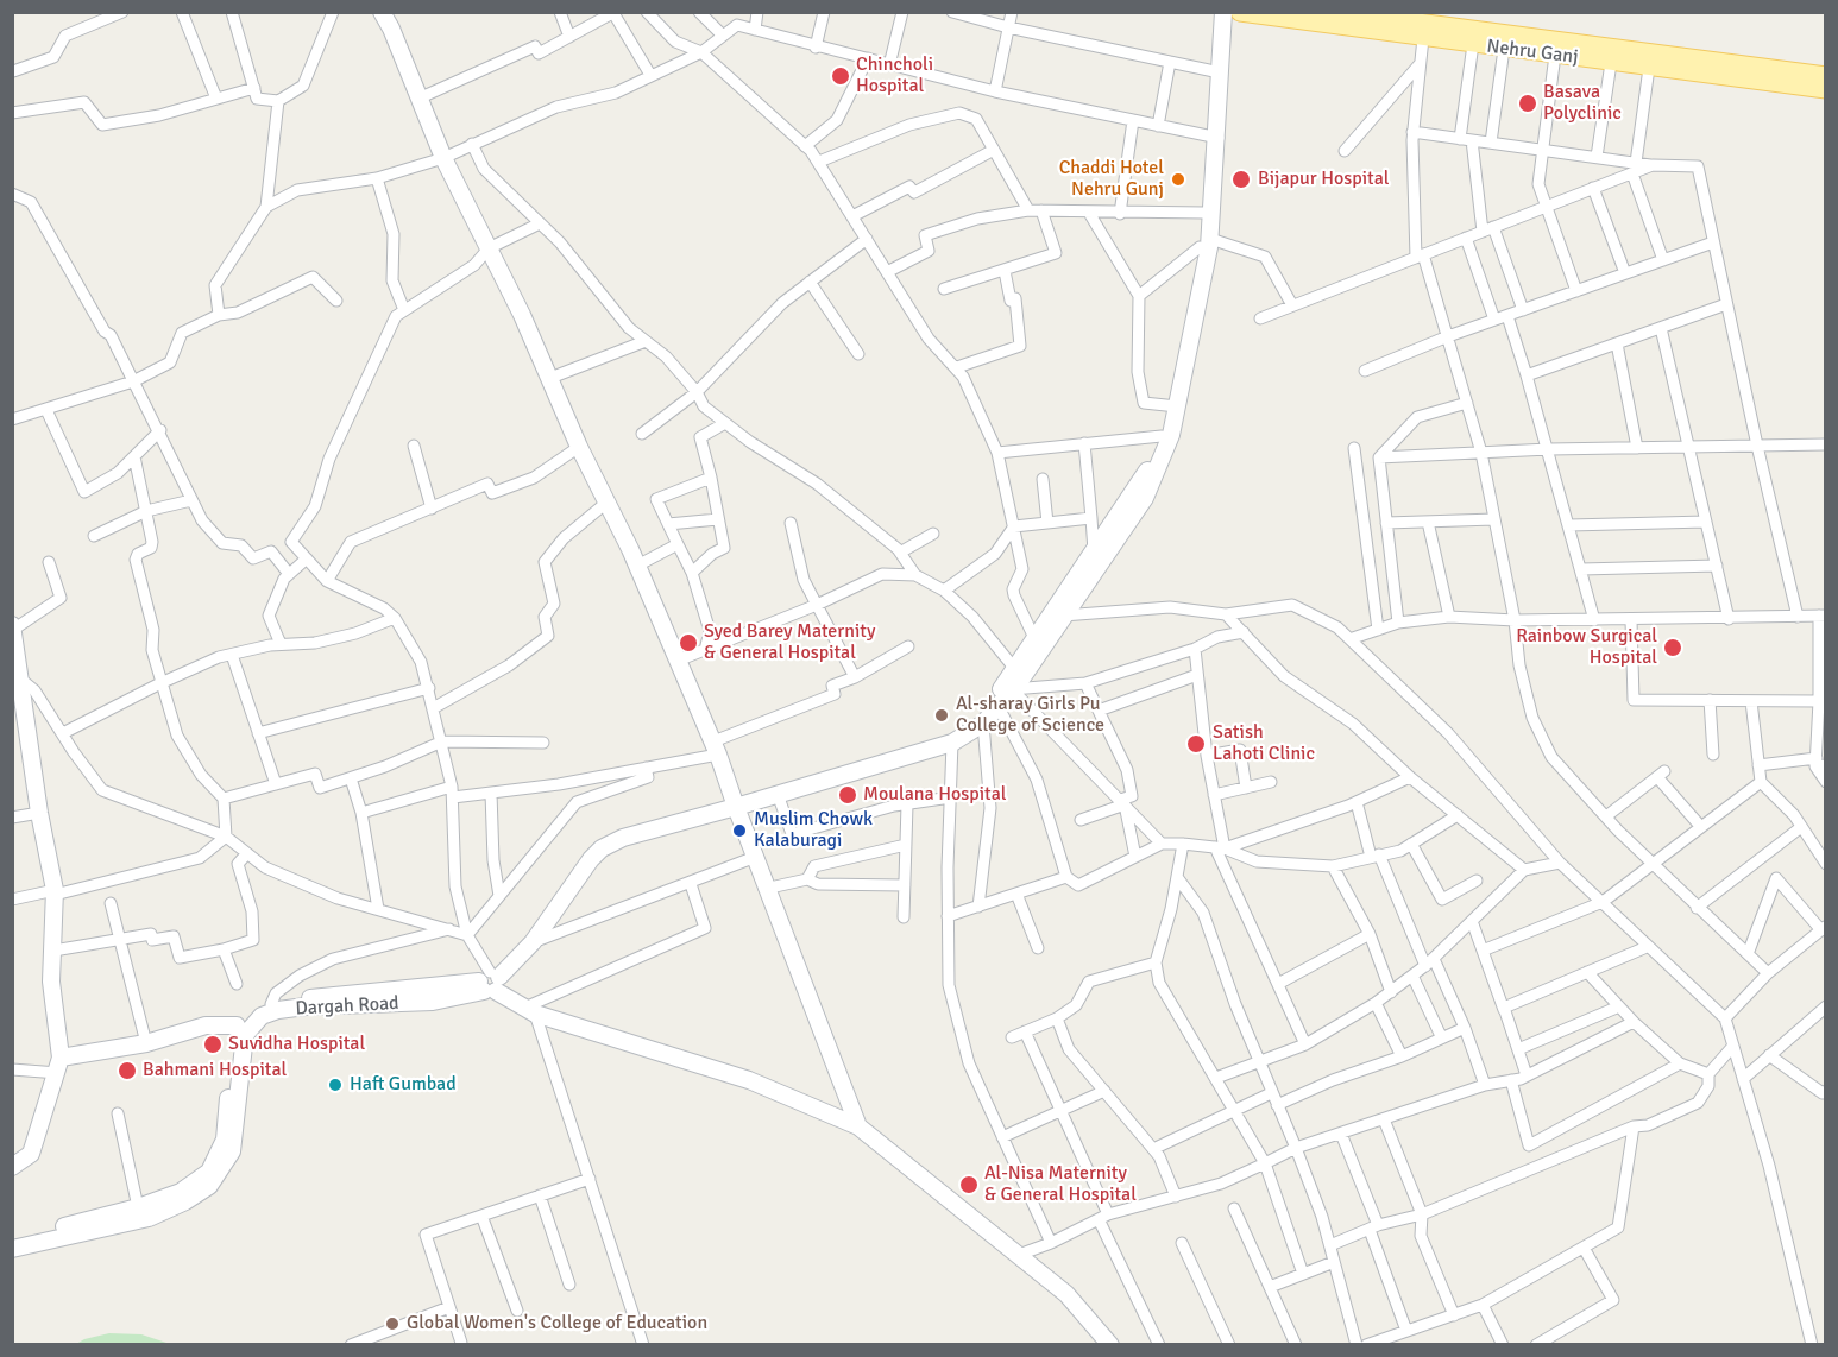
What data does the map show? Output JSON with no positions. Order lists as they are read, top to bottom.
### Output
{
  "streets": {
    "main road": ["Nehru Ganj", "Dargah Road"]
  },
  "places": [
    "Chincholi Hospital",
    "Basava Polyclinic",
    "Chaddi Hotel Nehru Gunj",
    "Bijapur Hospital",
    "Syed Barey Maternity & General Hospital",
    "Rainbow Surgical Hospital",
    "Al-sharay Girls Pu College of Science",
    "Satish Lahoti Clinic",
    "Moulana Hospital",
    "Muslim Chowk Kalaburagi",
    "Suvidha Hospital",
    "Bahmani Hospital",
    "Haft Gumbad",
    "Al-Nisa Maternity & General Hospital",
    "Global Women's College of Education"
  ]
}
